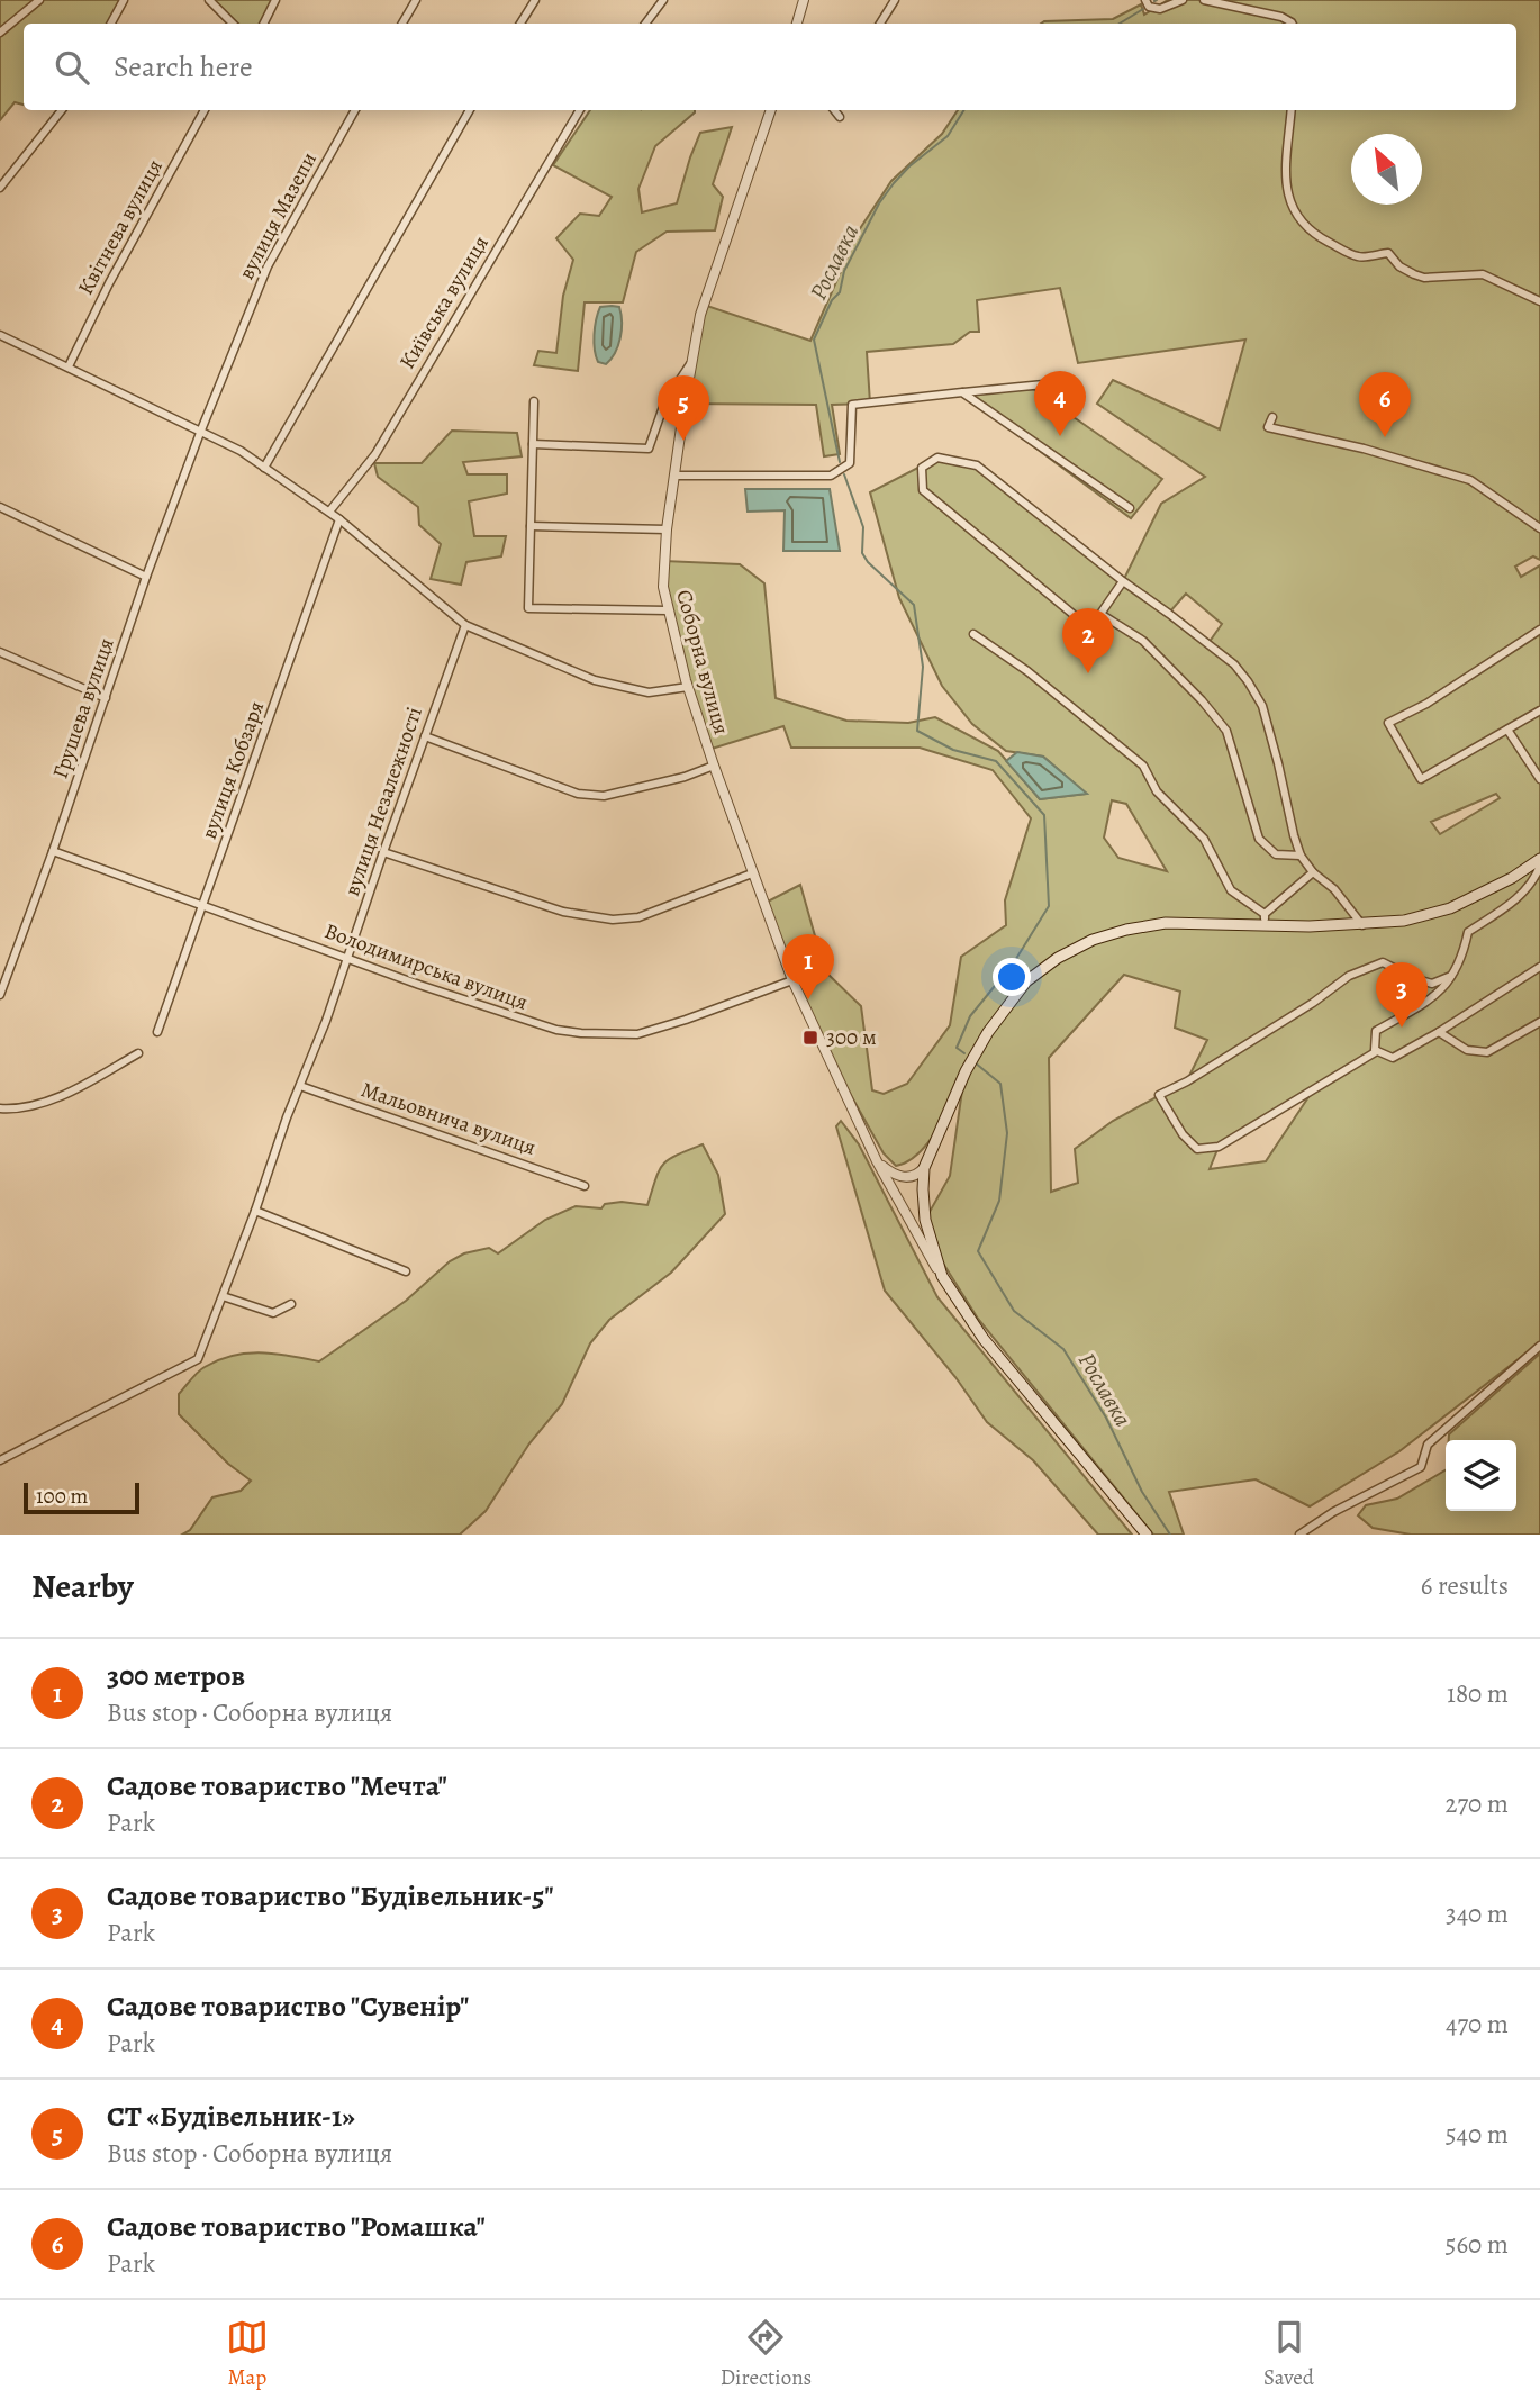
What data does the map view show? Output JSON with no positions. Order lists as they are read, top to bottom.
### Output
{
  "streets": {
    "street": [
      "вулиця Мазепи",
      "Квітнева вулиця",
      "Київська вулиця",
      "Соборна вулиця",
      "Грушева вулиця",
      "вулиця Кобзаря",
      "вулиця Незалежності",
      "Володимирська вулиця",
      "Мальовнича вулиця"
    ]
  },
  "crossings": [
    ["вулиця Мазепи", "Грушева вулиця"],
    ["Соборна вулиця", "Володимирська вулиця"],
    ["Грушева вулиця", "Володимирська вулиця"],
    ["вулиця Кобзаря", "Володимирська вулиця"],
    ["вулиця Незалежності", "Володимирська вулиця"],
    ["вулиця Незалежності", "Мальовнича вулиця"]
  ],
  "water": ["Рославка"],
  "places": {
    "transit": ["300 м"]
  },
  "scale_bar": "100 m",
  "north": "top left",
  "page": {
    "search": "Search here",
    "pins": [
      "4",
      "6",
      "5",
      "2",
      "1",
      "3"
    ],
    "scale": "100 m",
    "heading": ["Nearby", "6 results"],
    "list": [
      {
        "mark": "1",
        "name": "300 метров",
        "note": "Bus stop · Соборна вулиця",
        "value": "180 m"
      },
      {
        "mark": "2",
        "name": "Садове товариство \"Мечта\"",
        "note": "Park",
        "value": "270 m"
      },
      {
        "mark": "3",
        "name": "Садове товариство \"Будівельник-5\"",
        "note": "Park",
        "value": "340 m"
      },
      {
        "mark": "4",
        "name": "Садове товариство \"Сувенір\"",
        "note": "Park",
        "value": "470 m"
      },
      {
        "mark": "5",
        "name": "СТ «Будівельник-1»",
        "note": "Bus stop · Соборна вулиця",
        "value": "540 m"
      },
      {
        "mark": "6",
        "name": "Садове товариство \"Ромашка\"",
        "note": "Park",
        "value": "560 m"
      }
    ],
    "nav": ["Map", "Directions", "Saved"]
  }
}
